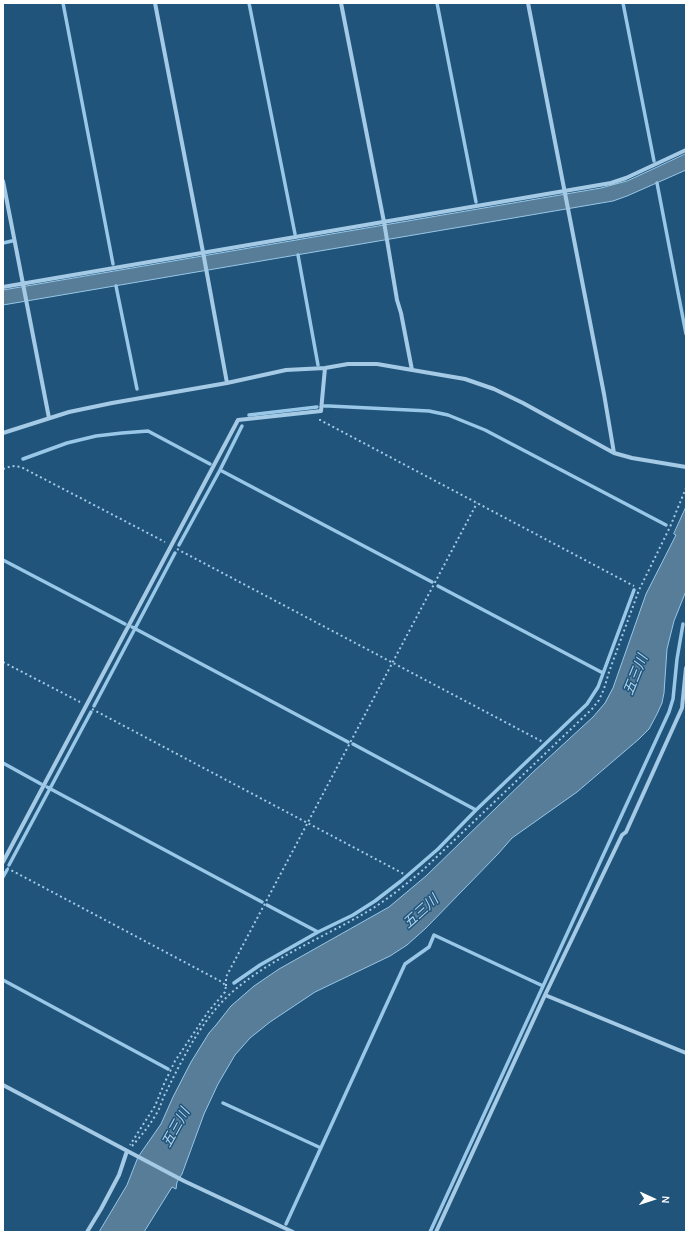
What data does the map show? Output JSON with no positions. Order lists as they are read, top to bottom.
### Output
{
  "water": ["五三川"],
  "north": "right"
}
